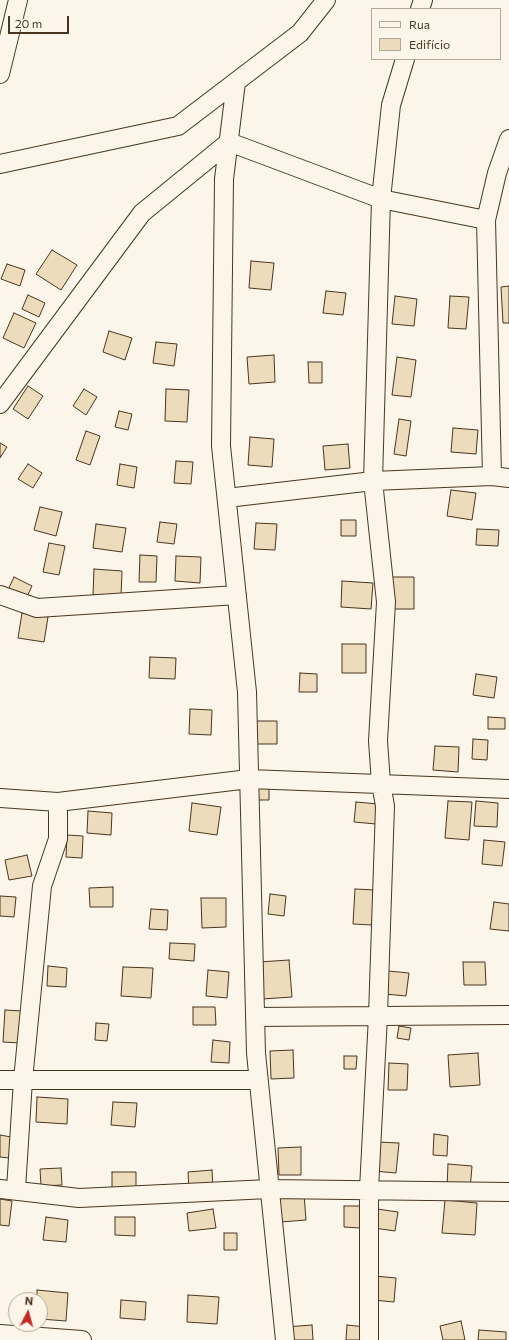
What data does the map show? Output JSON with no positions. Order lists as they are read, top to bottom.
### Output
{
  "legend": ["Rua", "Edifício"],
  "scale_bar": "20 m",
  "north": "top"
}
